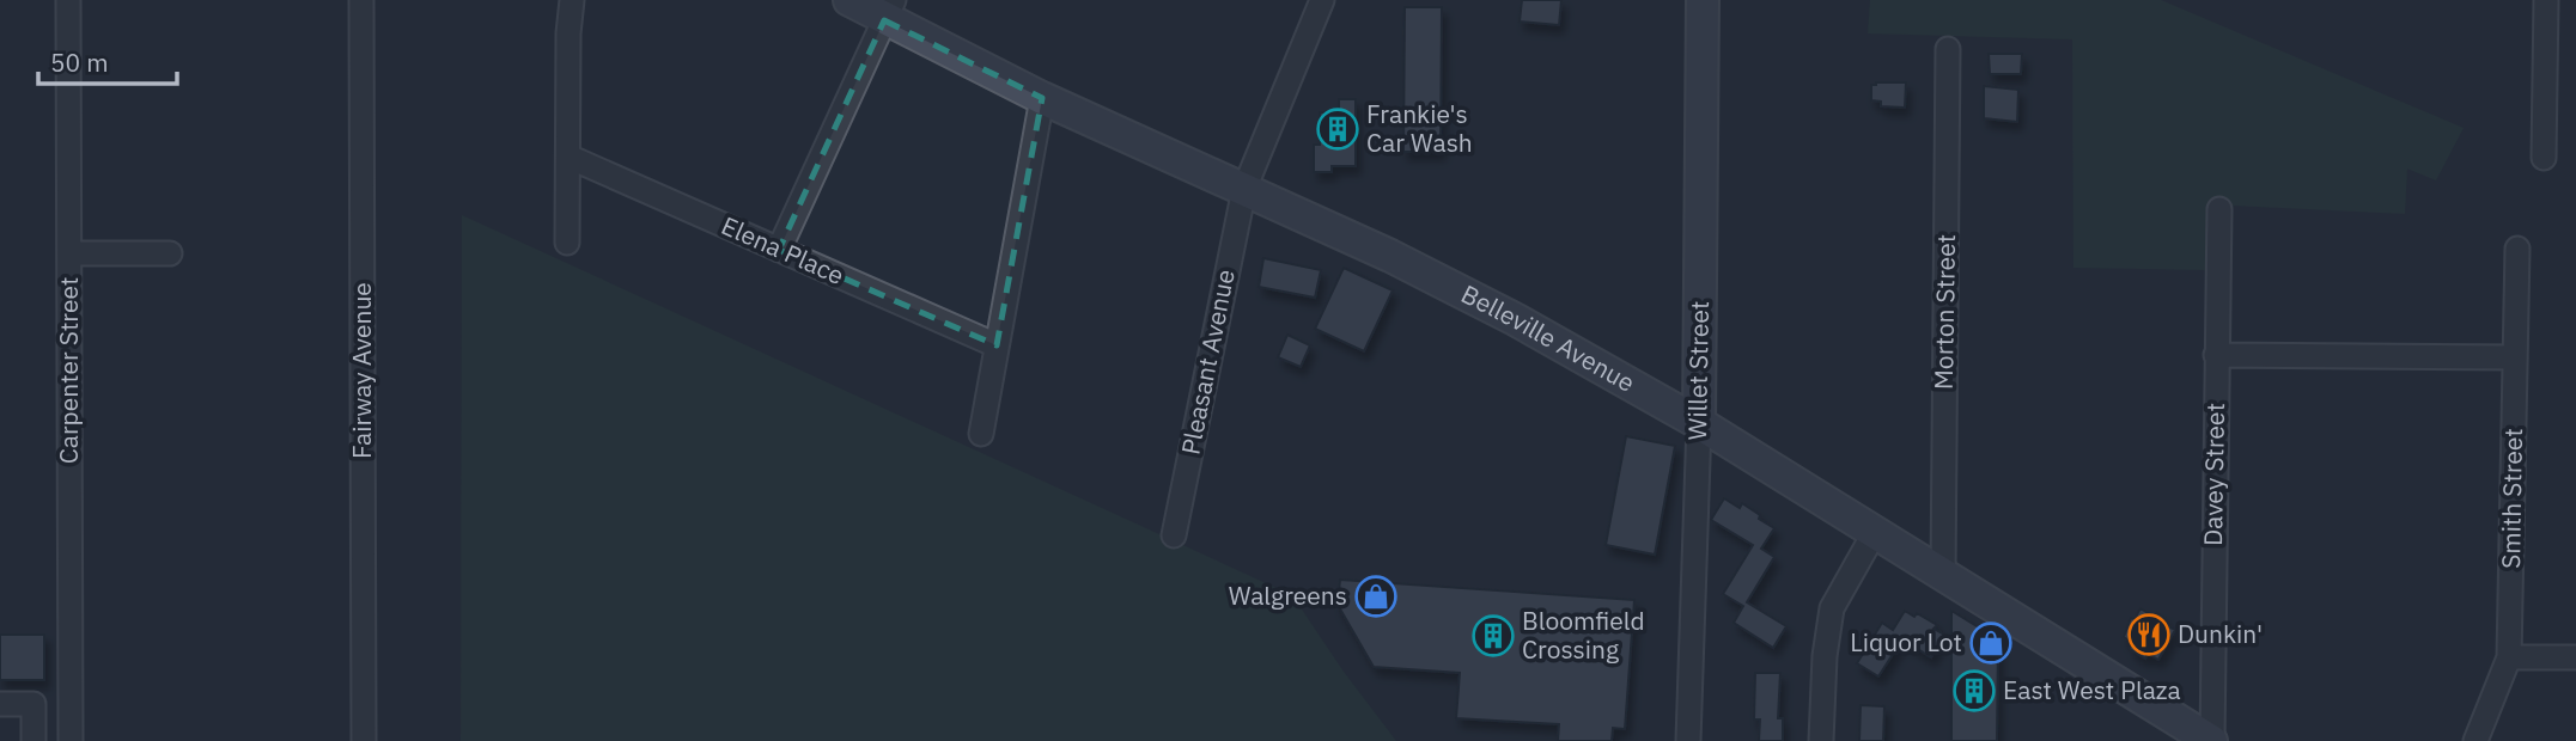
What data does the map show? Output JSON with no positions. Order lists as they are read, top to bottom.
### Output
{
  "streets": {
    "main road": ["Belleville Avenue", "Willet Street"],
    "street": [
      "Elena Place",
      "Morton Street",
      "Pleasant Avenue",
      "Carpenter Street",
      "Fairway Avenue",
      "Davey Street",
      "Smith Street"
    ]
  },
  "crossings": [
    ["Morton Street", "Belleville Avenue"],
    ["Belleville Avenue", "Pleasant Avenue"],
    ["Belleville Avenue", "Willet Street"],
    ["Belleville Avenue", "Davey Street"]
  ],
  "places": {
    "building": ["Frankie's Car Wash", "Bloomfield Crossing", "East West Plaza"],
    "shop": ["Walgreens", "Liquor Lot"],
    "restaurant": ["Dunkin'"]
  },
  "scale_bar": "50 m"
}
